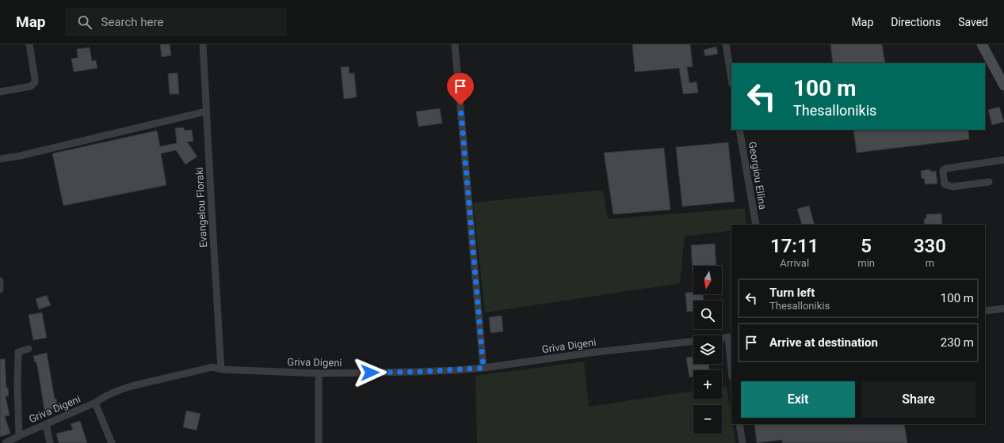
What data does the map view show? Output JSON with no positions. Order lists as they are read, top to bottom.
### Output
{
  "streets": {
    "street": ["Georgiou Ellina", "Evangelou Floraki", "Griva Digeni"]
  },
  "crossings": [
    ["Evangelou Floraki", "Griva Digeni"]
  ],
  "north": "bottom",
  "page": {
    "header": "Map",
    "search": "Search here",
    "nav": ["Map", "Directions", "Saved"],
    "turn": ["100 m", "Thesallonikis"],
    "eta": [
      "17:11",
      "Arrival",
      "5",
      "min",
      "330",
      "m"
    ],
    "map_buttons": ["+", "−"],
    "list": [
      {
        "name": "Turn left",
        "note": "Thesallonikis",
        "value": "100 m"
      },
      {
        "name": "Arrive at destination",
        "value": "230 m"
      }
    ],
    "buttons": ["Exit", "Share"]
  }
}
